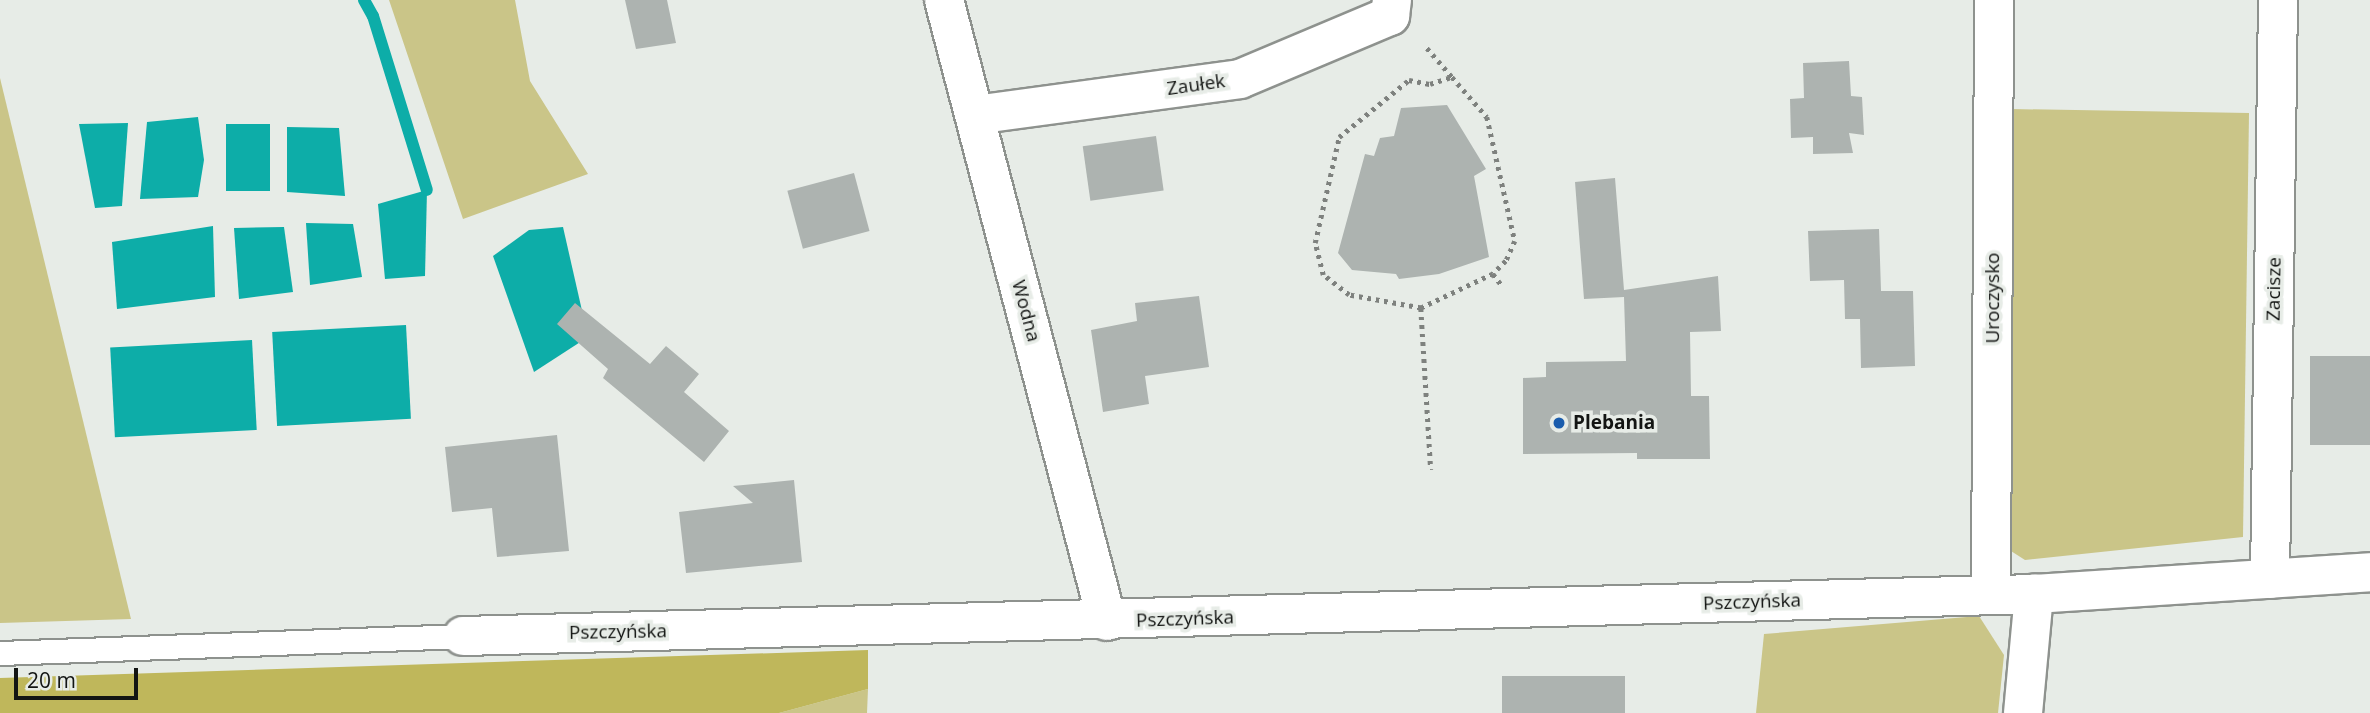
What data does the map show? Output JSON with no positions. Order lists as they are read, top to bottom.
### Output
{
  "streets": {
    "street": [
      "Zaułek",
      "Zacisze",
      "Uroczysko",
      "Wodna",
      "Pszczyńska"
    ]
  },
  "crossings": [
    ["Zaułek", "Wodna"],
    ["Zacisze", "Pszczyńska"],
    ["Uroczysko", "Pszczyńska"],
    ["Wodna", "Pszczyńska"]
  ],
  "places": ["Plebania"],
  "scale_bar": "20 m"
}
